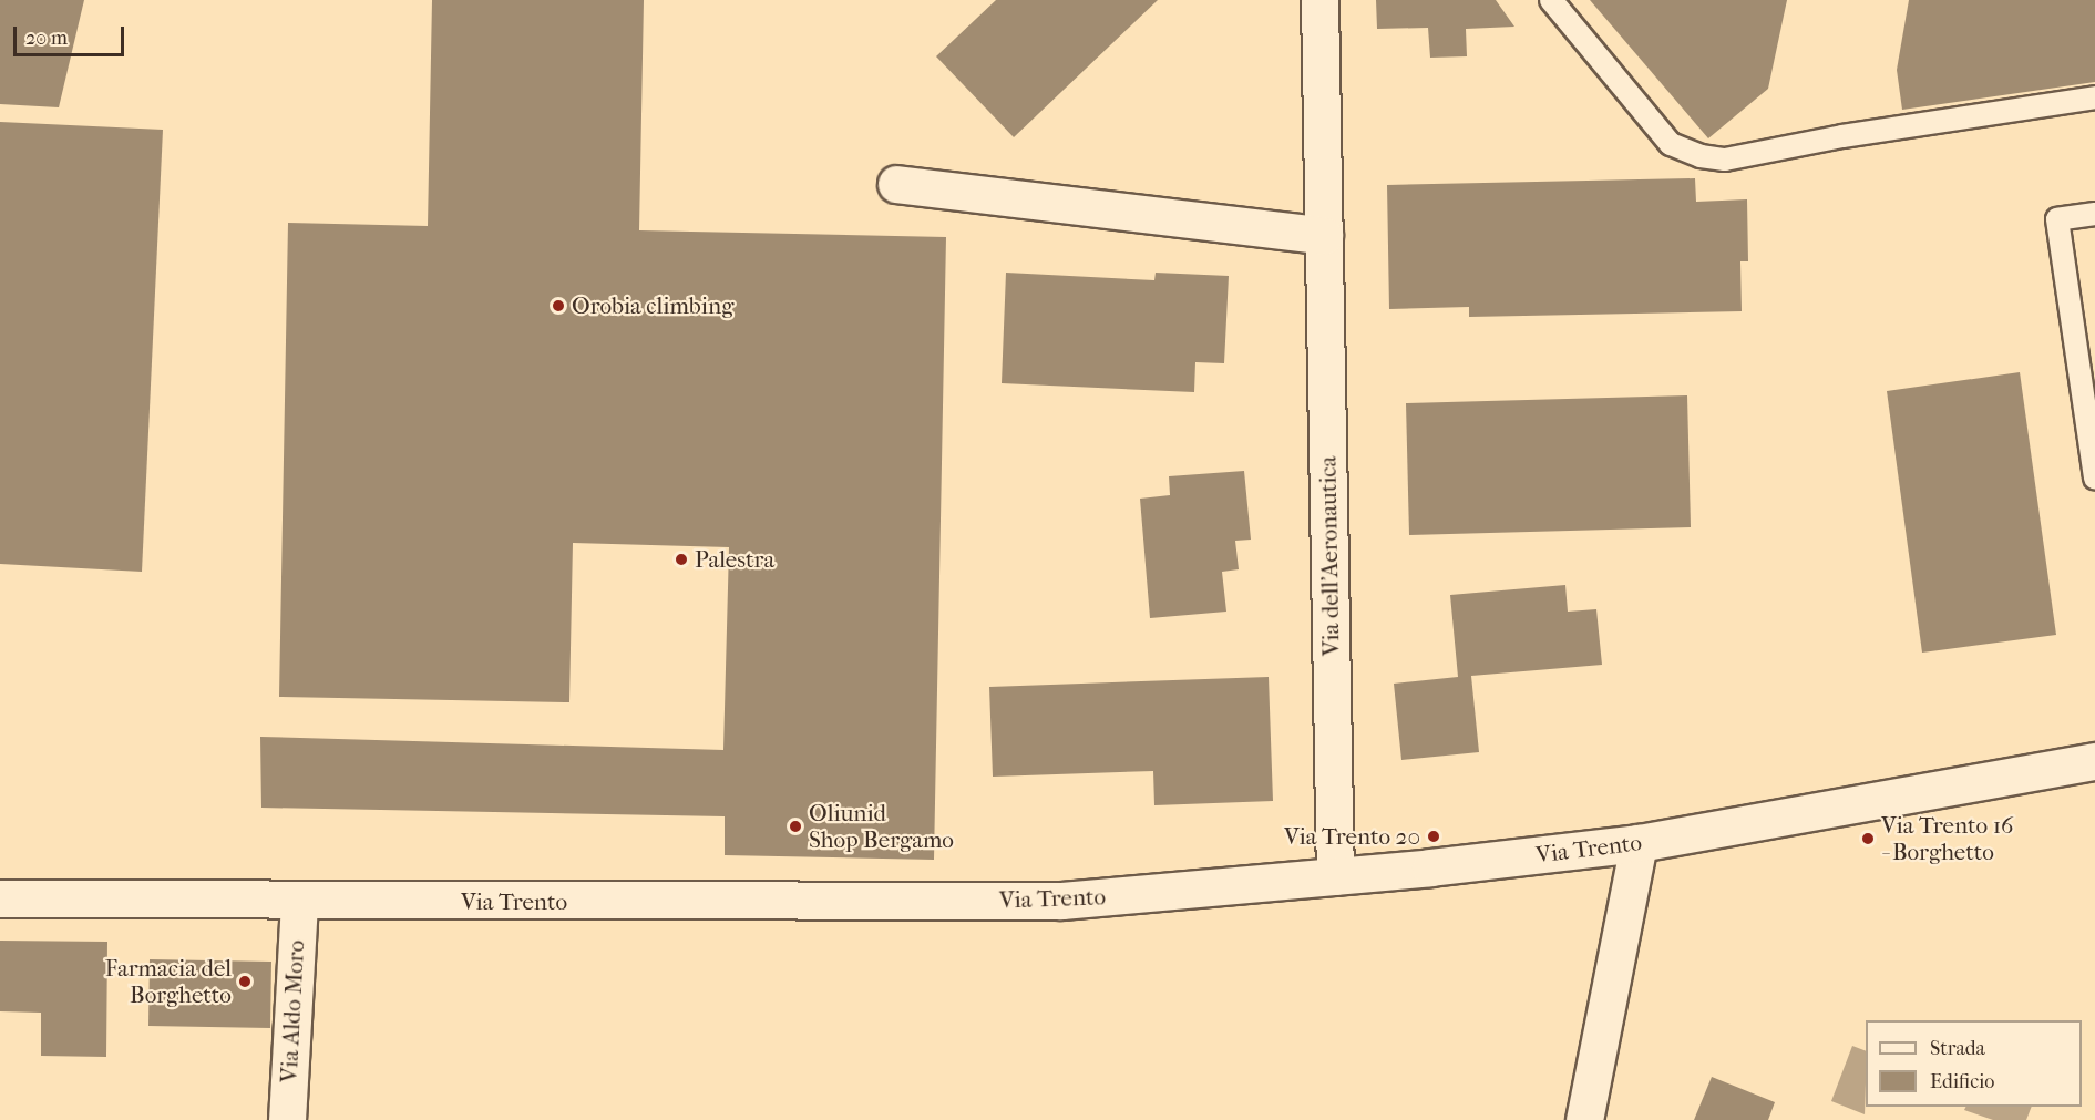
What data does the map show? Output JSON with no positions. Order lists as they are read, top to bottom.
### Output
{
  "streets": {
    "street": ["Via dell'Aeronautica", "Via Trento", "Via Aldo Moro"]
  },
  "crossings": [
    ["Via dell'Aeronautica", "Via Trento"],
    ["Via Trento", "Via Aldo Moro"]
  ],
  "places": [
    "Orobia climbing",
    "Palestra",
    "Oliunid Shop Bergamo",
    "Via Trento 20",
    "Via Trento 16 - Borghetto",
    "Farmacia del Borghetto"
  ],
  "legend": ["Strada", "Edificio"],
  "scale_bar": "20 m"
}
